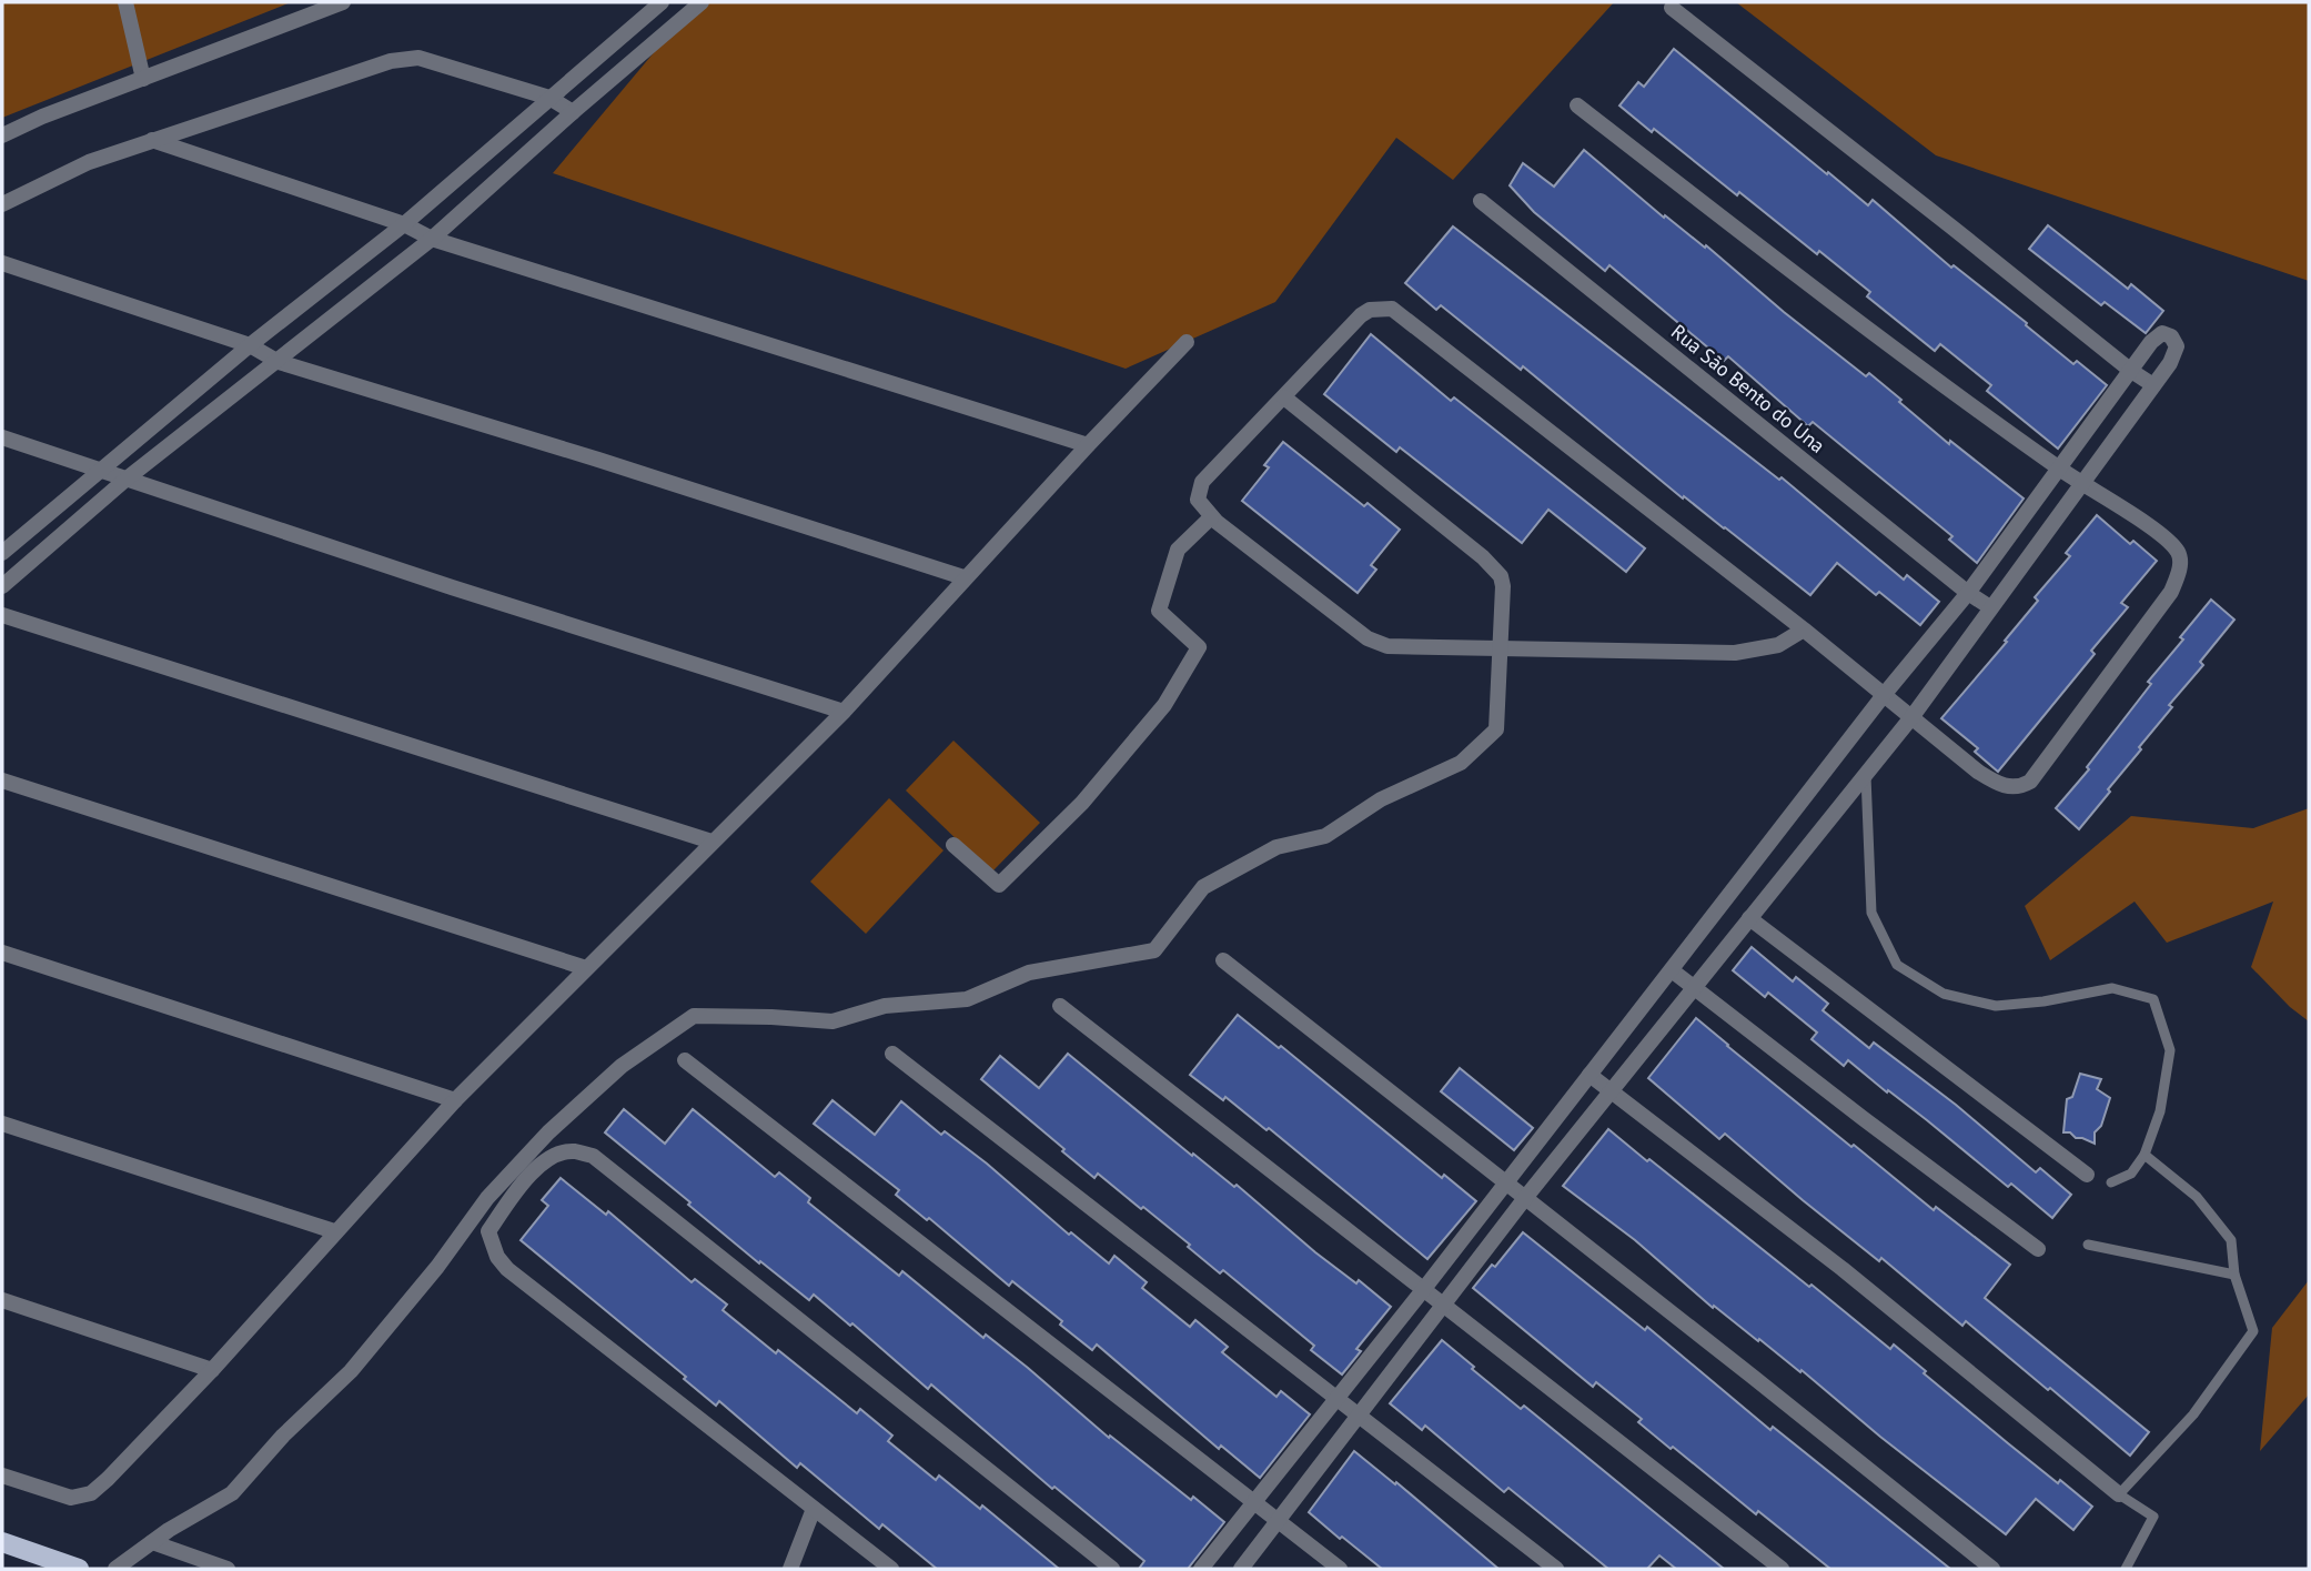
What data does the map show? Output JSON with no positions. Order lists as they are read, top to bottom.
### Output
{
  "streets": {
    "street": ["Rua São Bento do Una"]
  }
}
